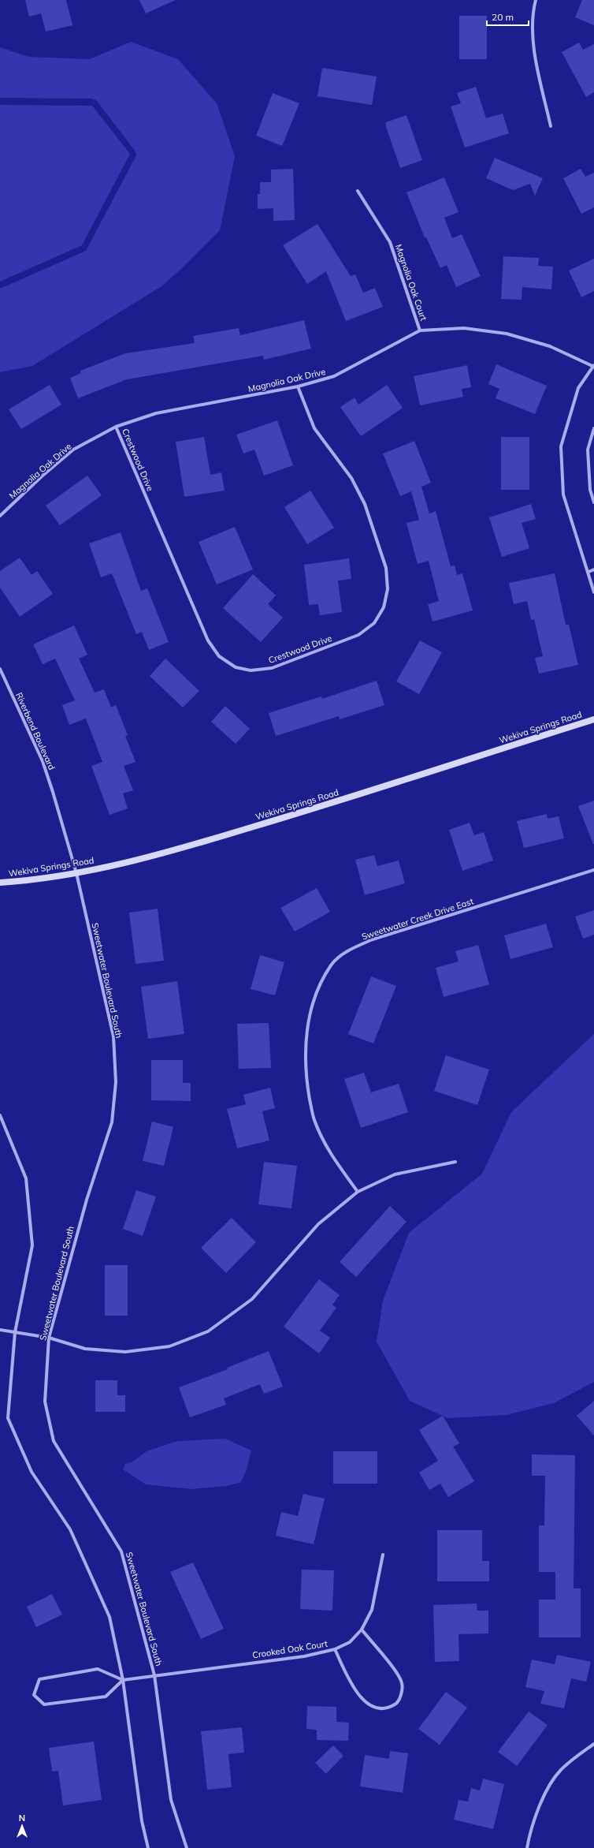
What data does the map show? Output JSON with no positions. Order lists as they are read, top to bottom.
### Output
{
  "streets": {
    "main road": ["Wekiva Springs Road"],
    "street": [
      "Magnolia Oak Court",
      "Magnolia Oak Drive",
      "Crestwood Drive",
      "Riverbend Boulevard",
      "Sweetwater Creek Drive East",
      "Sweetwater Boulevard South",
      "Crooked Oak Court"
    ]
  },
  "crossings": [
    ["Magnolia Oak Court", "Magnolia Oak Drive"],
    ["Magnolia Oak Drive", "Crestwood Drive"],
    ["Wekiva Springs Road", "Riverbend Boulevard"],
    ["Wekiva Springs Road", "Sweetwater Boulevard South"],
    ["Riverbend Boulevard", "Sweetwater Boulevard South"],
    ["Sweetwater Boulevard South", "Crooked Oak Court"]
  ],
  "scale_bar": "20 m",
  "north": "top"
}
